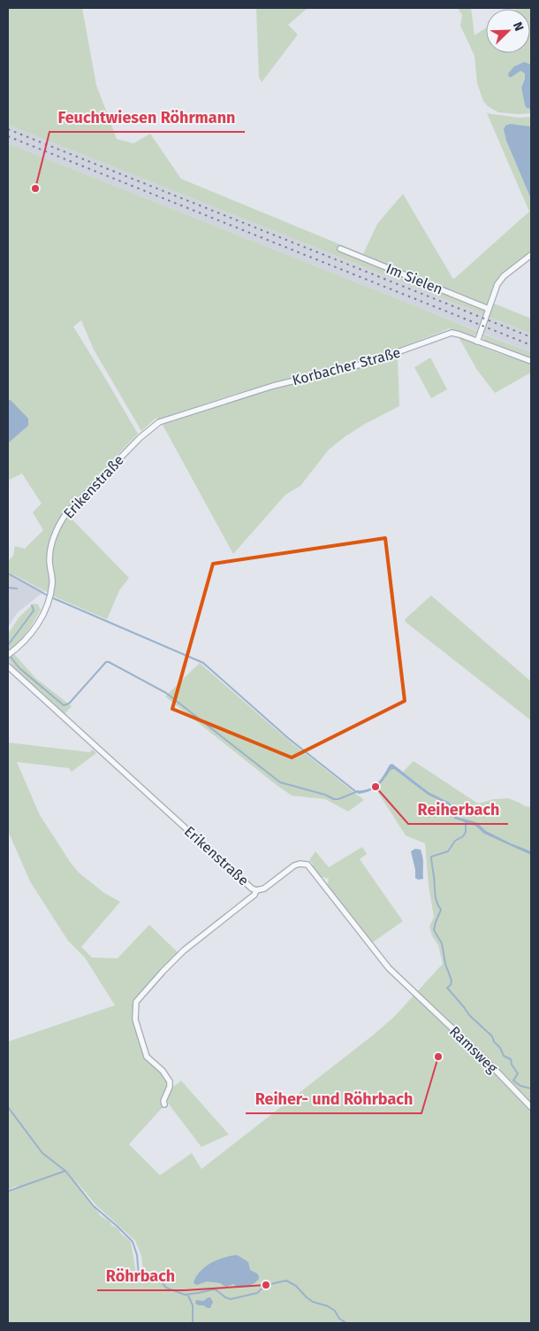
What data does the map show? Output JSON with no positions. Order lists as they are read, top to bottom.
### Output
{
  "streets": {
    "street": [
      "Im Sielen",
      "Korbacher Straße",
      "Erikenstraße",
      "Ramsweg"
    ]
  },
  "crossings": [
    ["Korbacher Straße", "Erikenstraße"],
    ["Erikenstraße", "Ramsweg"]
  ],
  "places": [
    "Feuchtwiesen Röhrmann",
    "Reiherbach",
    "Reiher- und Röhrbach",
    "Röhrbach"
  ],
  "north": "top right"
}
